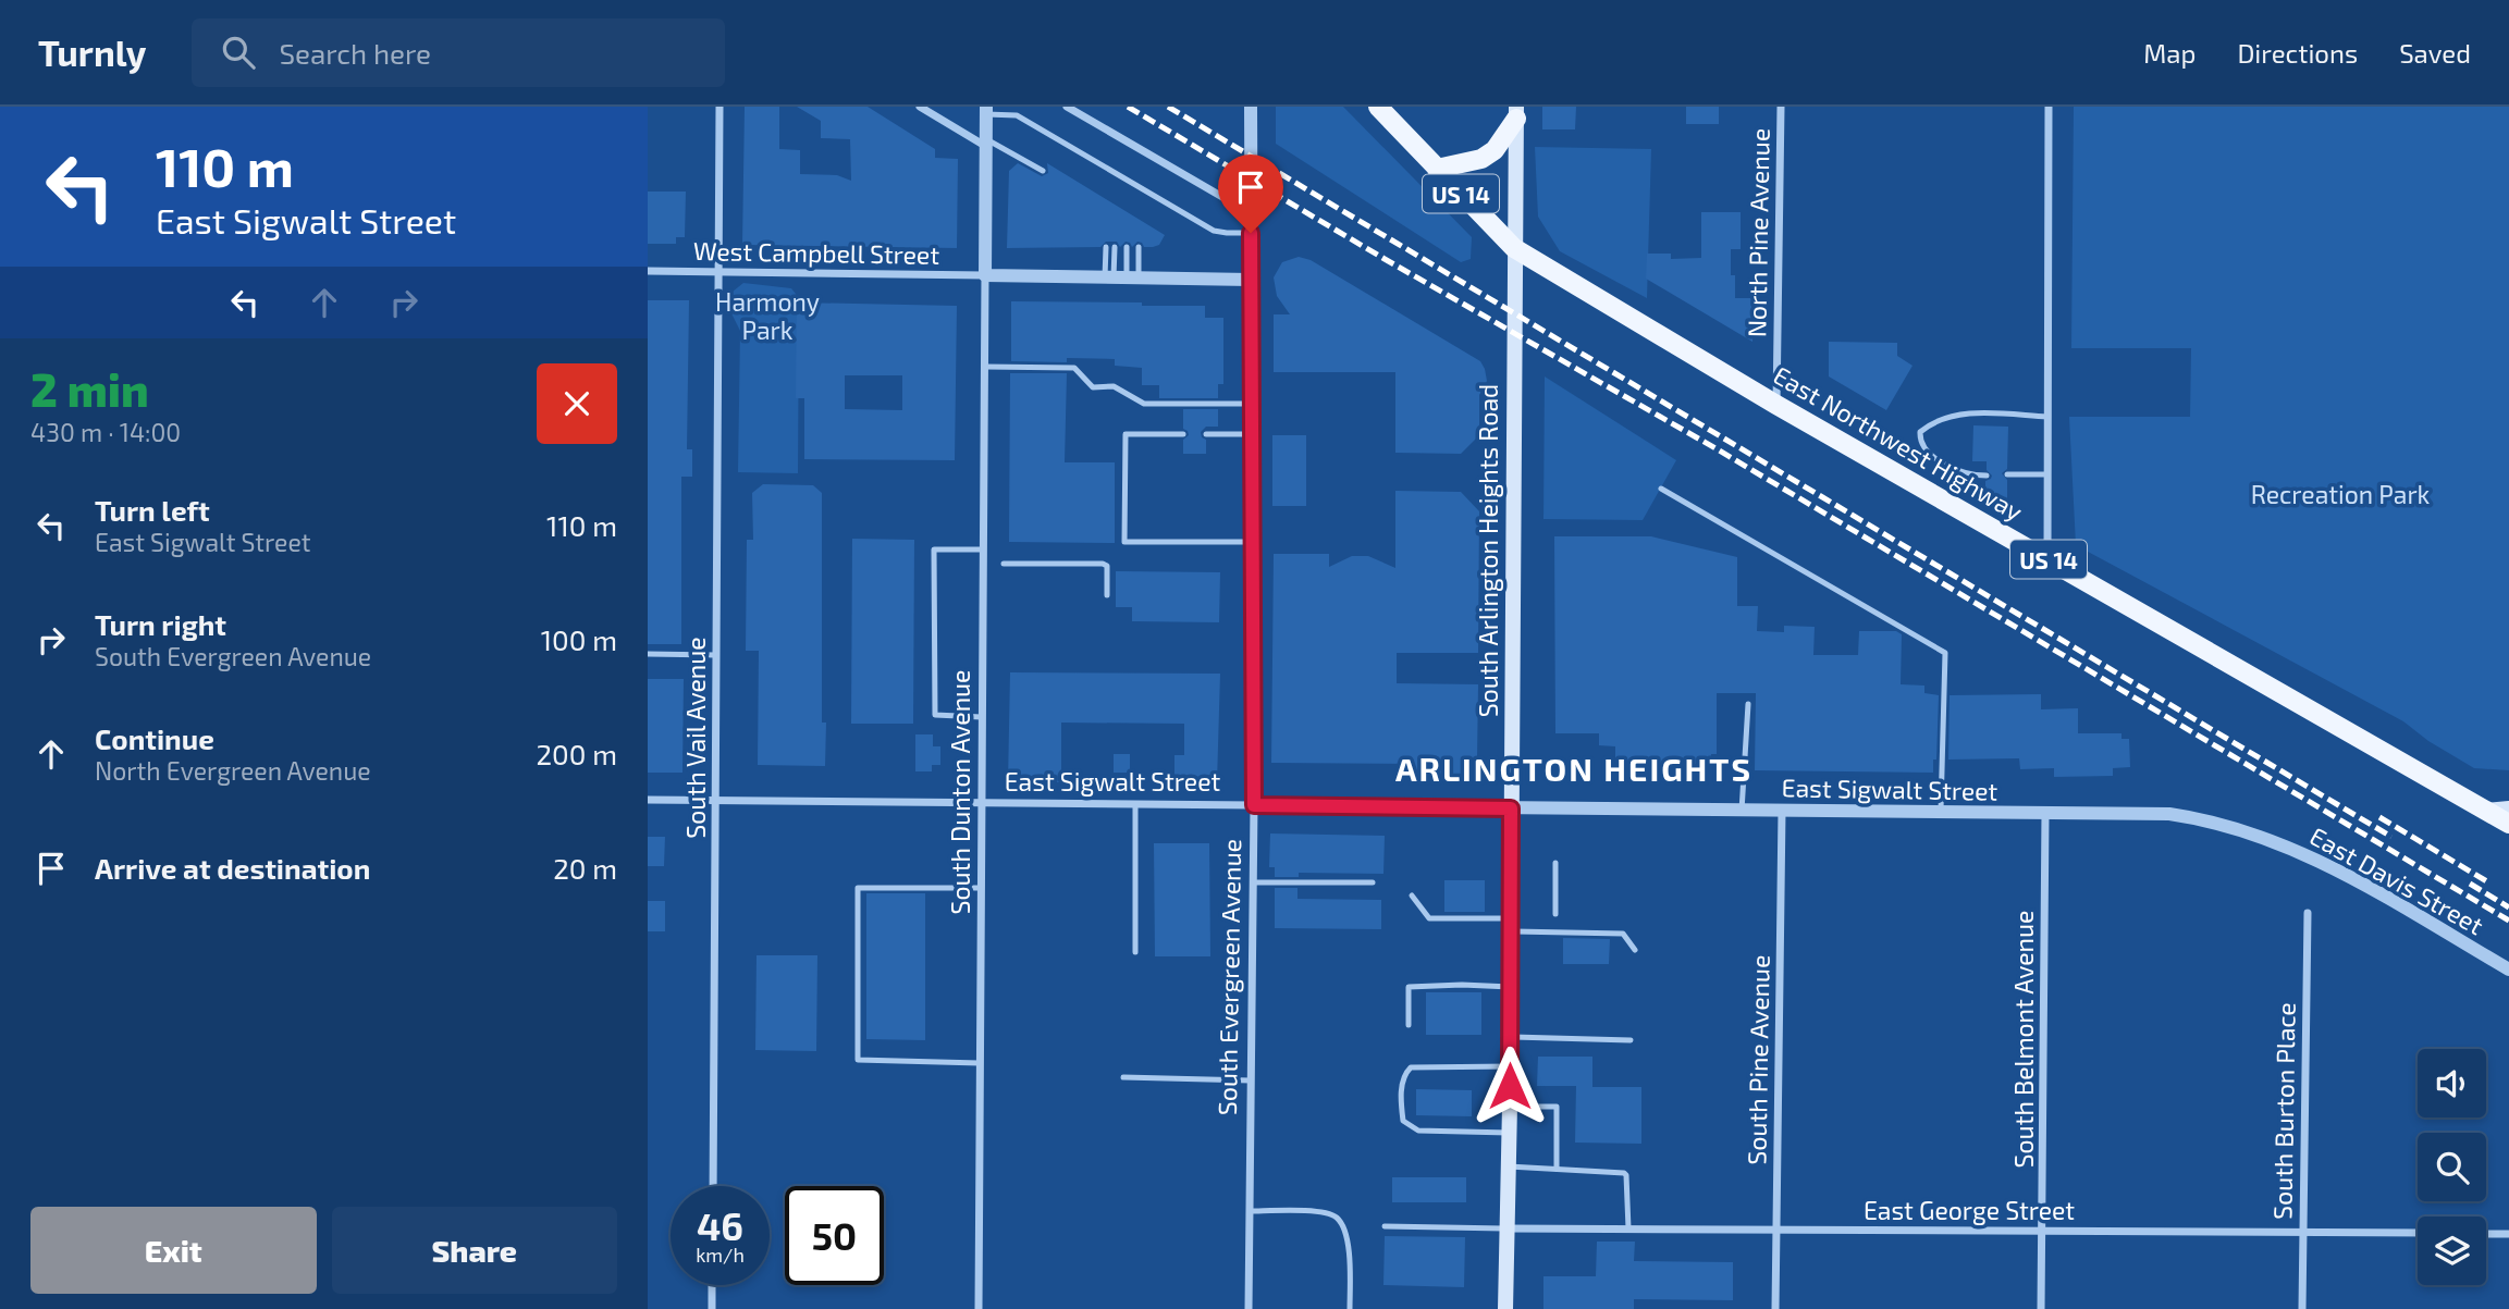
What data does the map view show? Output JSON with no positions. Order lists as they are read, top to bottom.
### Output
{
  "streets": {
    "main road": ["US 14", "East Northwest Highway", "South Arlington Heights Road"],
    "street": [
      "North Pine Avenue",
      "West Campbell Street",
      "South Vail Avenue",
      "East Sigwalt Street",
      "South Dunton Avenue",
      "East Davis Street",
      "South Evergreen Avenue",
      "South Belmont Avenue",
      "South Pine Avenue",
      "South Burton Place",
      "East George Street"
    ]
  },
  "crossings": [
    ["North Pine Avenue", "East Northwest Highway"],
    ["West Campbell Street", "South Vail Avenue"],
    ["West Campbell Street", "South Dunton Avenue"],
    ["East Northwest Highway", "South Arlington Heights Road"],
    ["South Arlington Heights Road", "East Sigwalt Street"],
    ["South Arlington Heights Road", "East George Street"],
    ["South Vail Avenue", "East Sigwalt Street"],
    ["East Sigwalt Street", "South Dunton Avenue"],
    ["East Sigwalt Street", "East Davis Street"],
    ["East Sigwalt Street", "South Evergreen Avenue"],
    ["East Sigwalt Street", "South Belmont Avenue"],
    ["East Sigwalt Street", "South Pine Avenue"],
    ["South Belmont Avenue", "East George Street"],
    ["South Pine Avenue", "East George Street"],
    ["South Burton Place", "East George Street"]
  ],
  "districts": ["ARLINGTON HEIGHTS"],
  "parks": ["Harmony Park", "Recreation Park"],
  "page": {
    "header": "Turnly",
    "search": "Search here",
    "nav": ["Map", "Directions", "Saved"],
    "turn": ["110 m", "East Sigwalt Street"],
    "heading": ["2 min", "430 m · 14:00"],
    "list": [
      {
        "name": "Turn left",
        "note": "East Sigwalt Street",
        "value": "110 m"
      },
      {
        "name": "Turn right",
        "note": "South Evergreen Avenue",
        "value": "100 m"
      },
      {
        "name": "Continue",
        "note": "North Evergreen Avenue",
        "value": "200 m"
      },
      {
        "name": "Arrive at destination",
        "value": "20 m"
      }
    ],
    "speed": "46 km/h",
    "limit": "50",
    "buttons": ["Exit", "Share"]
  }
}
